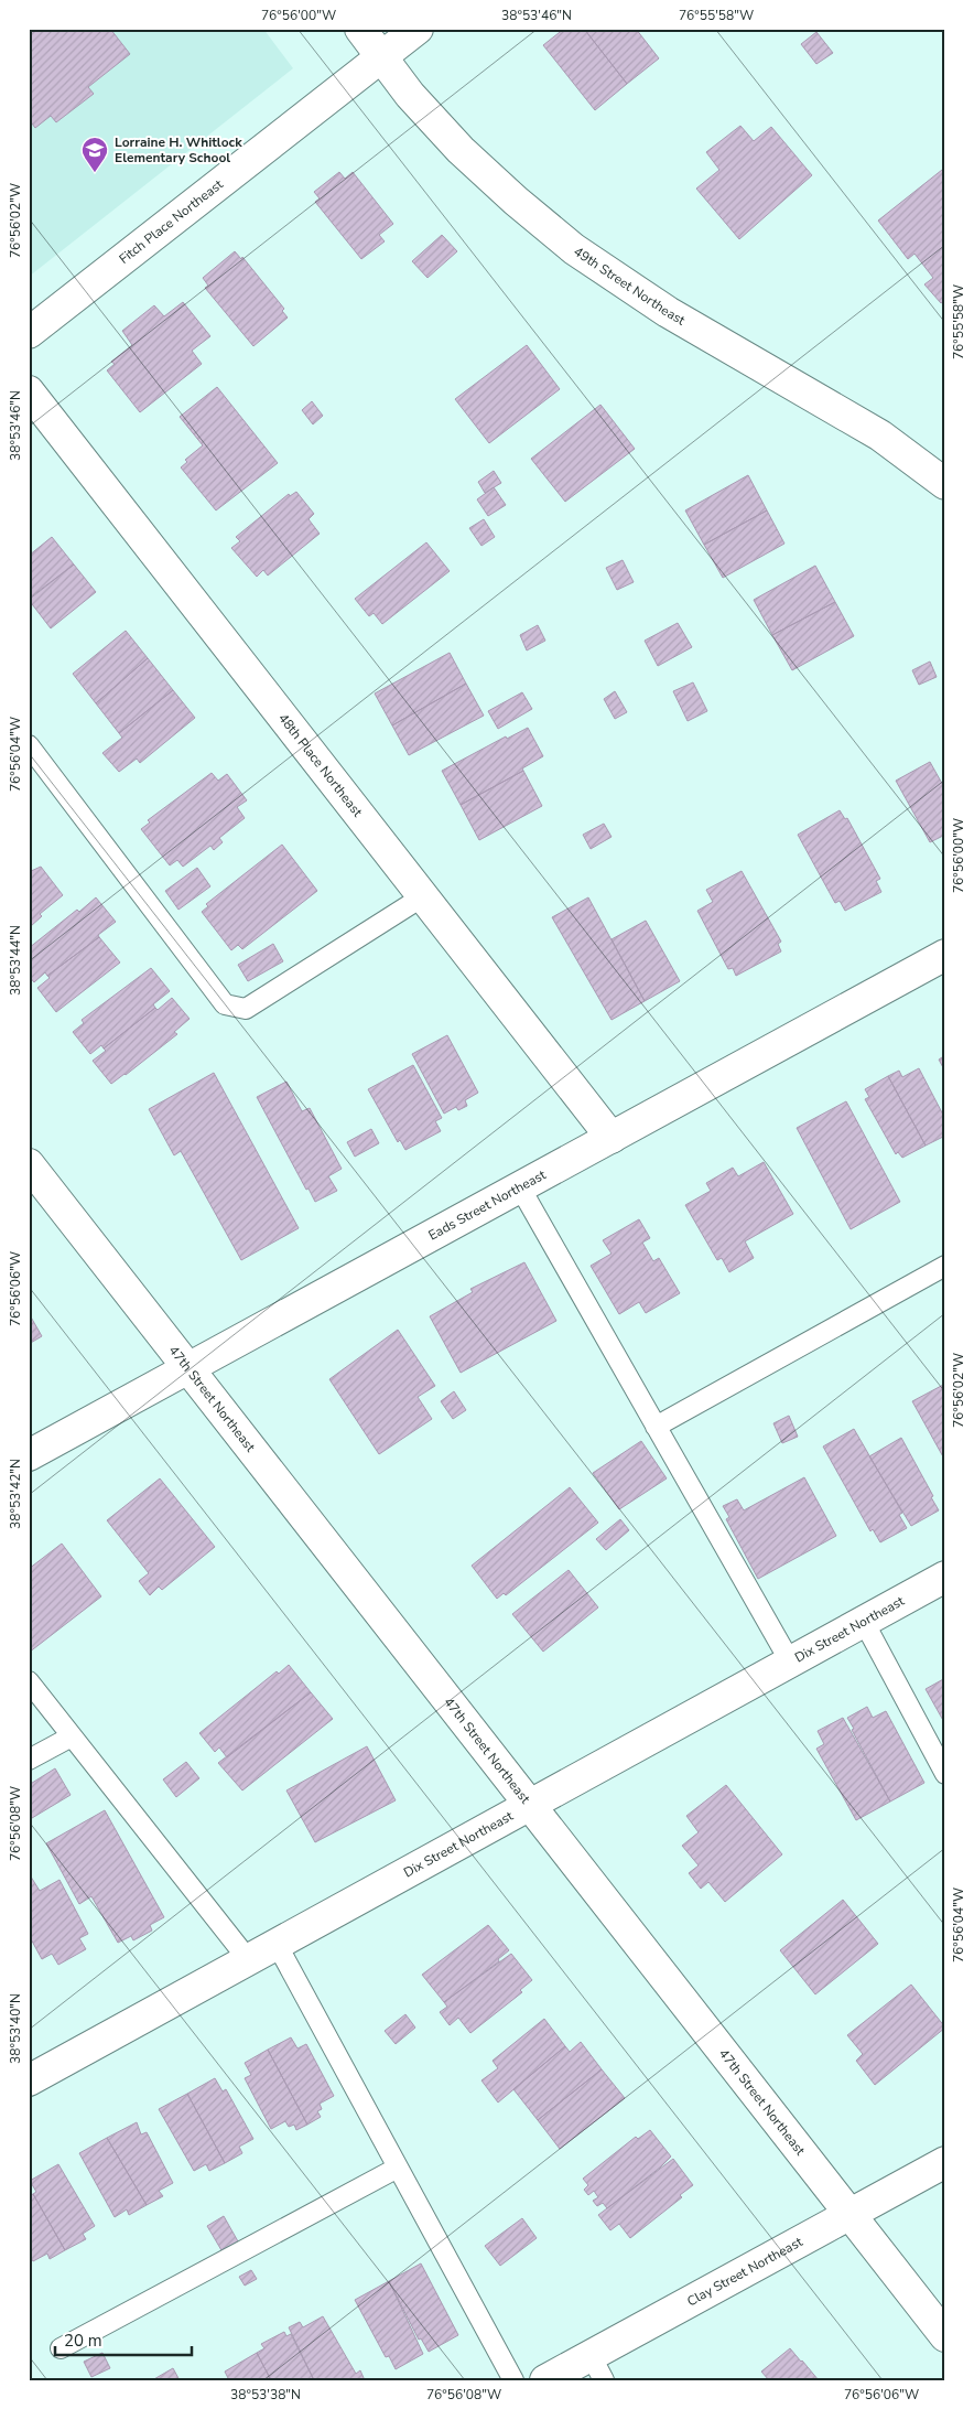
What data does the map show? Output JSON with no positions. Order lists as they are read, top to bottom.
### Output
{
  "streets": {
    "street": [
      "Fitch Place Northeast",
      "49th Street Northeast",
      "48th Place Northeast",
      "Eads Street Northeast",
      "47th Street Northeast",
      "Dix Street Northeast",
      "Clay Street Northeast"
    ]
  },
  "crossings": [
    ["Fitch Place Northeast", "49th Street Northeast"],
    ["48th Place Northeast", "Eads Street Northeast"],
    ["Eads Street Northeast", "47th Street Northeast"],
    ["47th Street Northeast", "Dix Street Northeast"],
    ["47th Street Northeast", "Clay Street Northeast"]
  ],
  "places": {
    "school or university": ["Lorraine H. Whitlock Elementary School"]
  },
  "scale_bar": "20 m",
  "coordinates": [
    "76°56'00\"W",
    "38°53'46\"N",
    "76°55'58\"W",
    "76°56'02\"W",
    "76°56'04\"W",
    "38°53'44\"N",
    "76°56'06\"W",
    "38°53'42\"N",
    "76°56'08\"W",
    "38°53'40\"N",
    "38°53'38\"N"
  ]
}
